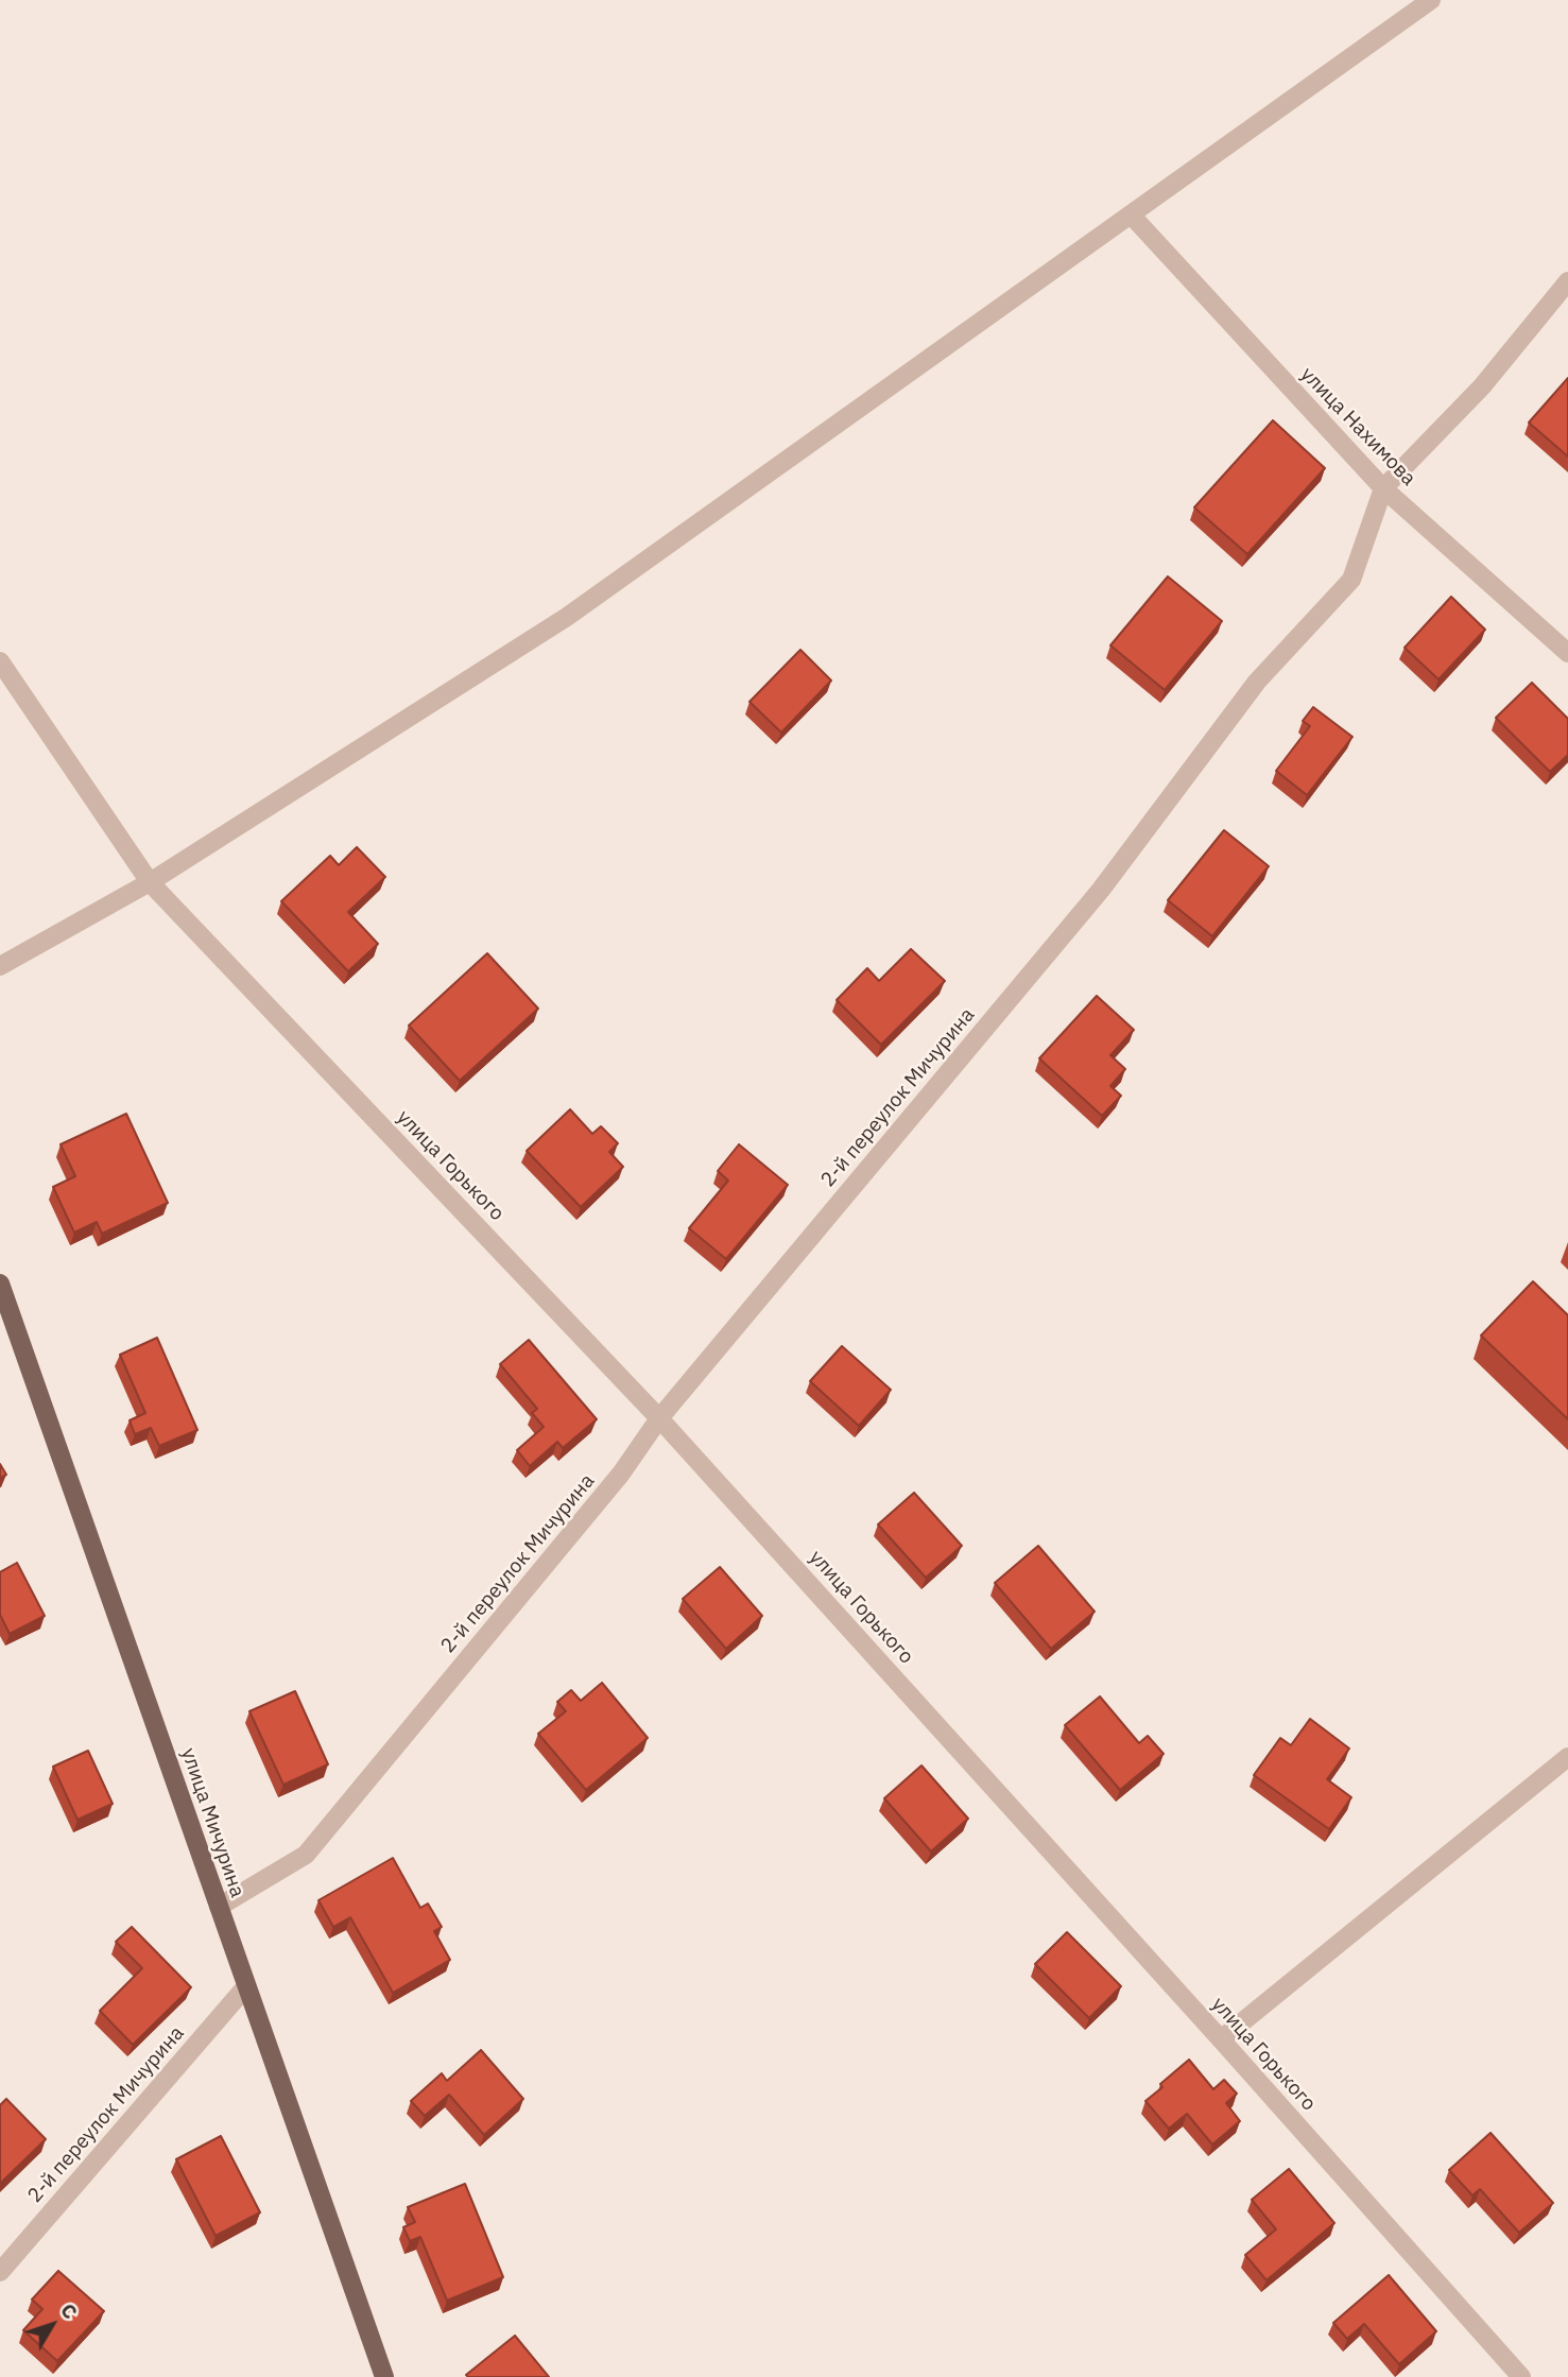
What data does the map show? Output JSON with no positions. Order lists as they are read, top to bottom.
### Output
{
  "streets": {
    "main road": ["улица Мичурина"],
    "street": ["улица Нахимова", "2-й переулок Мичурина", "улица Горького"]
  },
  "crossings": [
    ["улица Нахимова", "2-й переулок Мичурина"],
    ["2-й переулок Мичурина", "улица Горького"],
    ["2-й переулок Мичурина", "улица Мичурина"]
  ],
  "north": "top right"
}
